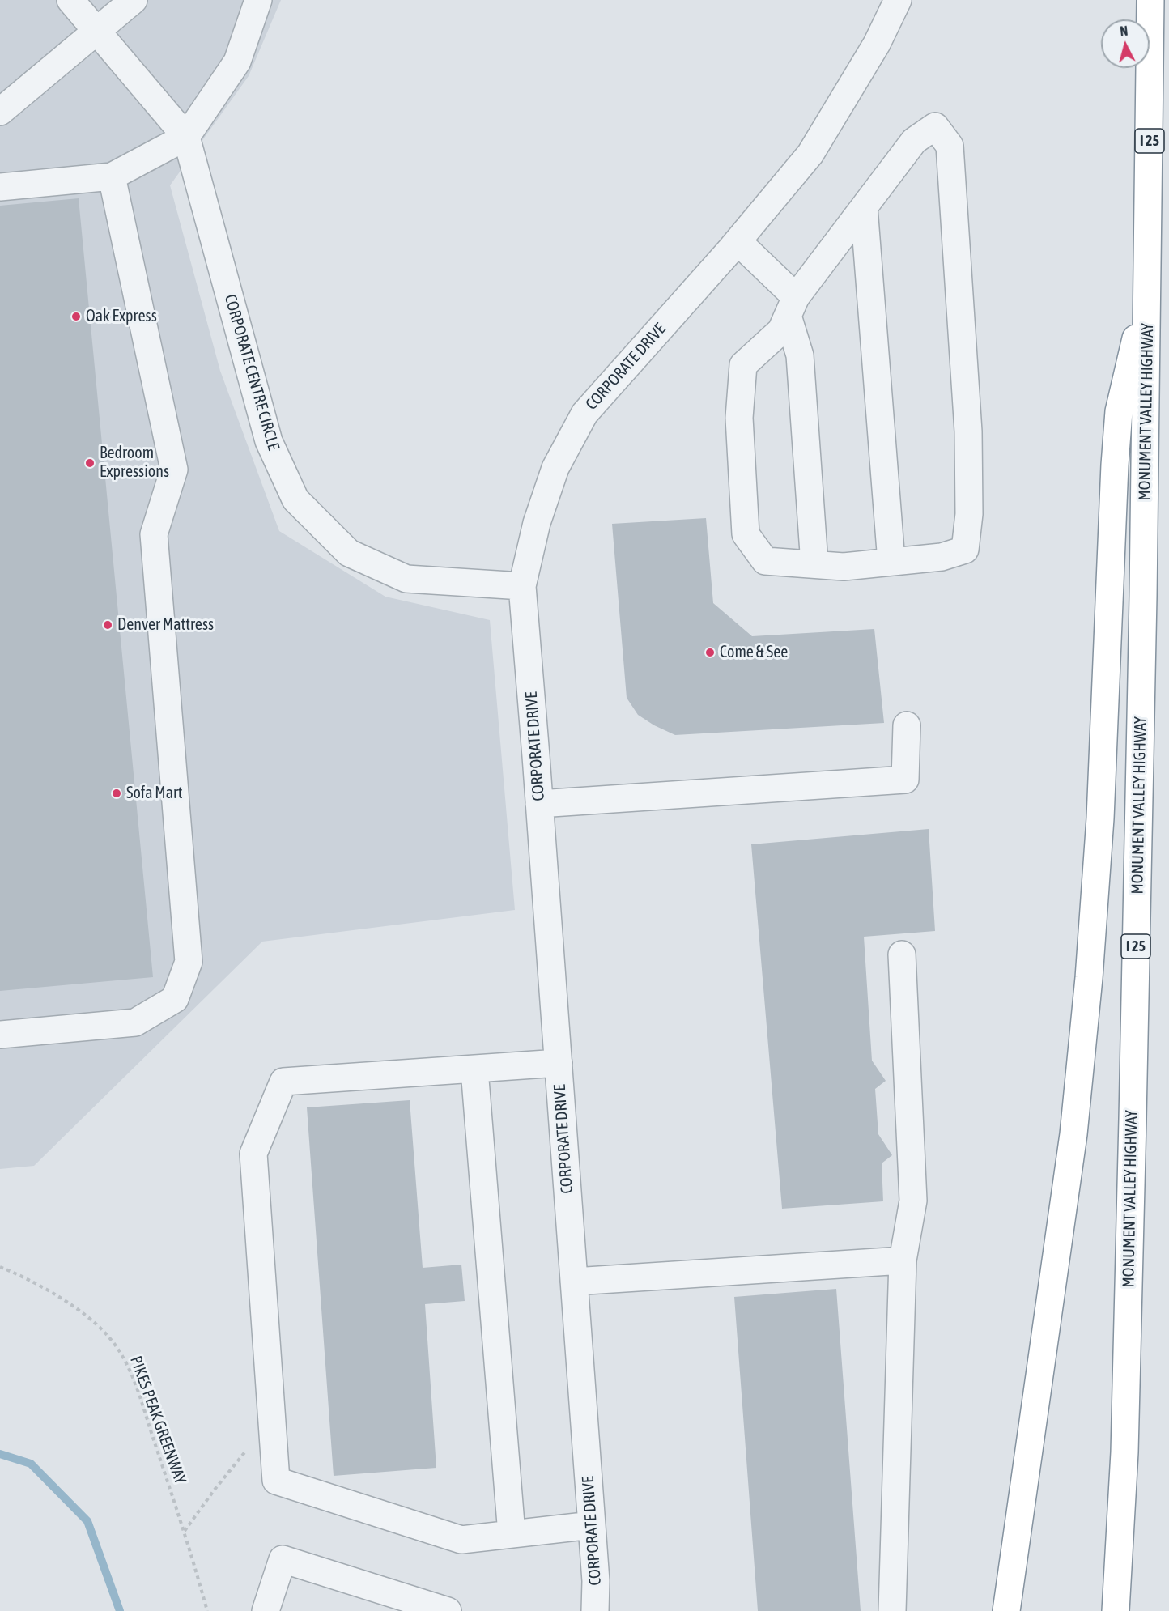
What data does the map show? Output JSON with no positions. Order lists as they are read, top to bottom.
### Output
{
  "streets": {
    "highway": ["I 25", "MONUMENT VALLEY HIGHWAY"],
    "street": ["CORPORATE DRIVE", "CORPORATE CENTRE CIRCLE"],
    "path": ["PIKES PEAK GREENWAY"]
  },
  "crossings": [
    ["CORPORATE DRIVE", "CORPORATE CENTRE CIRCLE"]
  ],
  "places": [
    "Oak Express",
    "Bedroom Expressions",
    "Denver Mattress",
    "Come & See",
    "Sofa Mart"
  ],
  "north": "top"
}
